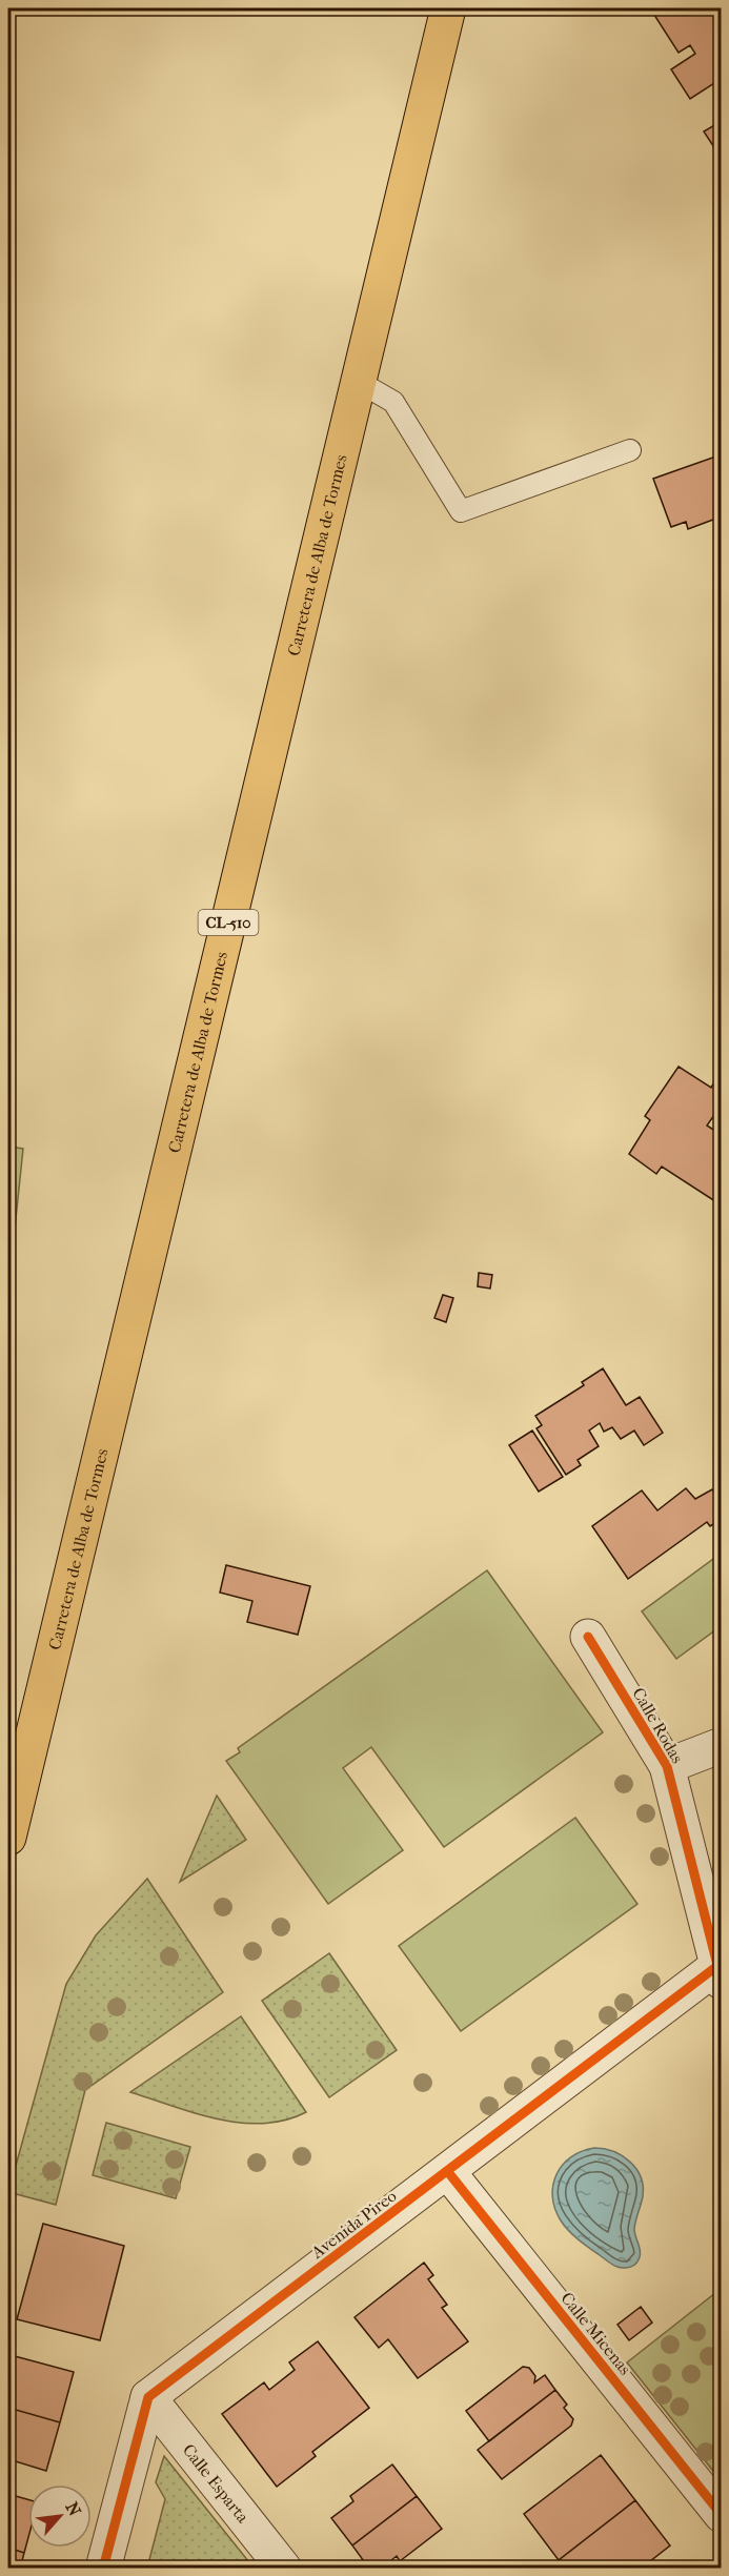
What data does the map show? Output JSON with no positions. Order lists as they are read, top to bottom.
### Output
{
  "streets": {
    "main road": ["Carretera de Alba de Tormes", "CL-510"],
    "street": [
      "Calle Rodas",
      "Avenida Pireo",
      "Calle Micenas",
      "Calle Esparta"
    ]
  },
  "crossings": [
    ["Calle Rodas", "Avenida Pireo"],
    ["Avenida Pireo", "Calle Micenas"],
    ["Avenida Pireo", "Calle Esparta"]
  ],
  "north": "top right"
}
